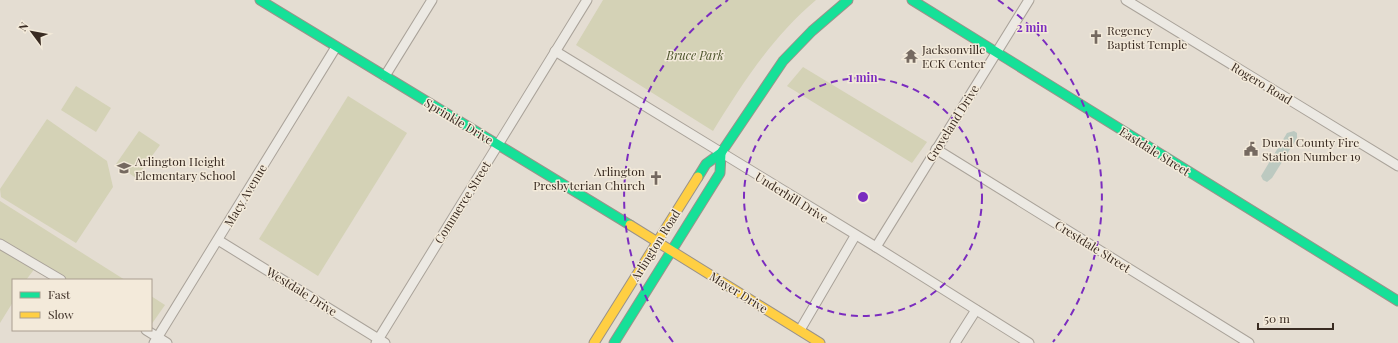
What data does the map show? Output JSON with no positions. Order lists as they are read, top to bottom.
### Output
{
  "streets": {
    "street": [
      "Rogero Road",
      "Sprinkle Drive",
      "Groveland Drive",
      "Eastdale Street",
      "Macy Avenue",
      "Underhill Drive",
      "Commerce Street",
      "Arlington Road",
      "Crestdale Street",
      "Westdale Drive",
      "Mayer Drive"
    ]
  },
  "crossings": [
    ["Sprinkle Drive", "Macy Avenue"],
    ["Sprinkle Drive", "Commerce Street"],
    ["Sprinkle Drive", "Arlington Road"],
    ["Sprinkle Drive", "Mayer Drive"],
    ["Groveland Drive", "Eastdale Street"],
    ["Groveland Drive", "Underhill Drive"],
    ["Groveland Drive", "Crestdale Street"],
    ["Macy Avenue", "Westdale Drive"],
    ["Underhill Drive", "Commerce Street"],
    ["Underhill Drive", "Arlington Road"],
    ["Commerce Street", "Westdale Drive"],
    ["Arlington Road", "Mayer Drive"]
  ],
  "parks": ["Bruce Park"],
  "places": {
    "church": ["Regency Baptist Temple", "Arlington Presbyterian Church"],
    "temple": ["Jacksonville ECK Center"],
    "public building": ["Duval County Fire Station Number 19"],
    "school or university": ["Arlington Height Elementary School"]
  },
  "legend": ["Fast", "Slow"],
  "scale_bar": "50 m",
  "north": "top left",
  "rings": ["2 min", "1 min"]
}
